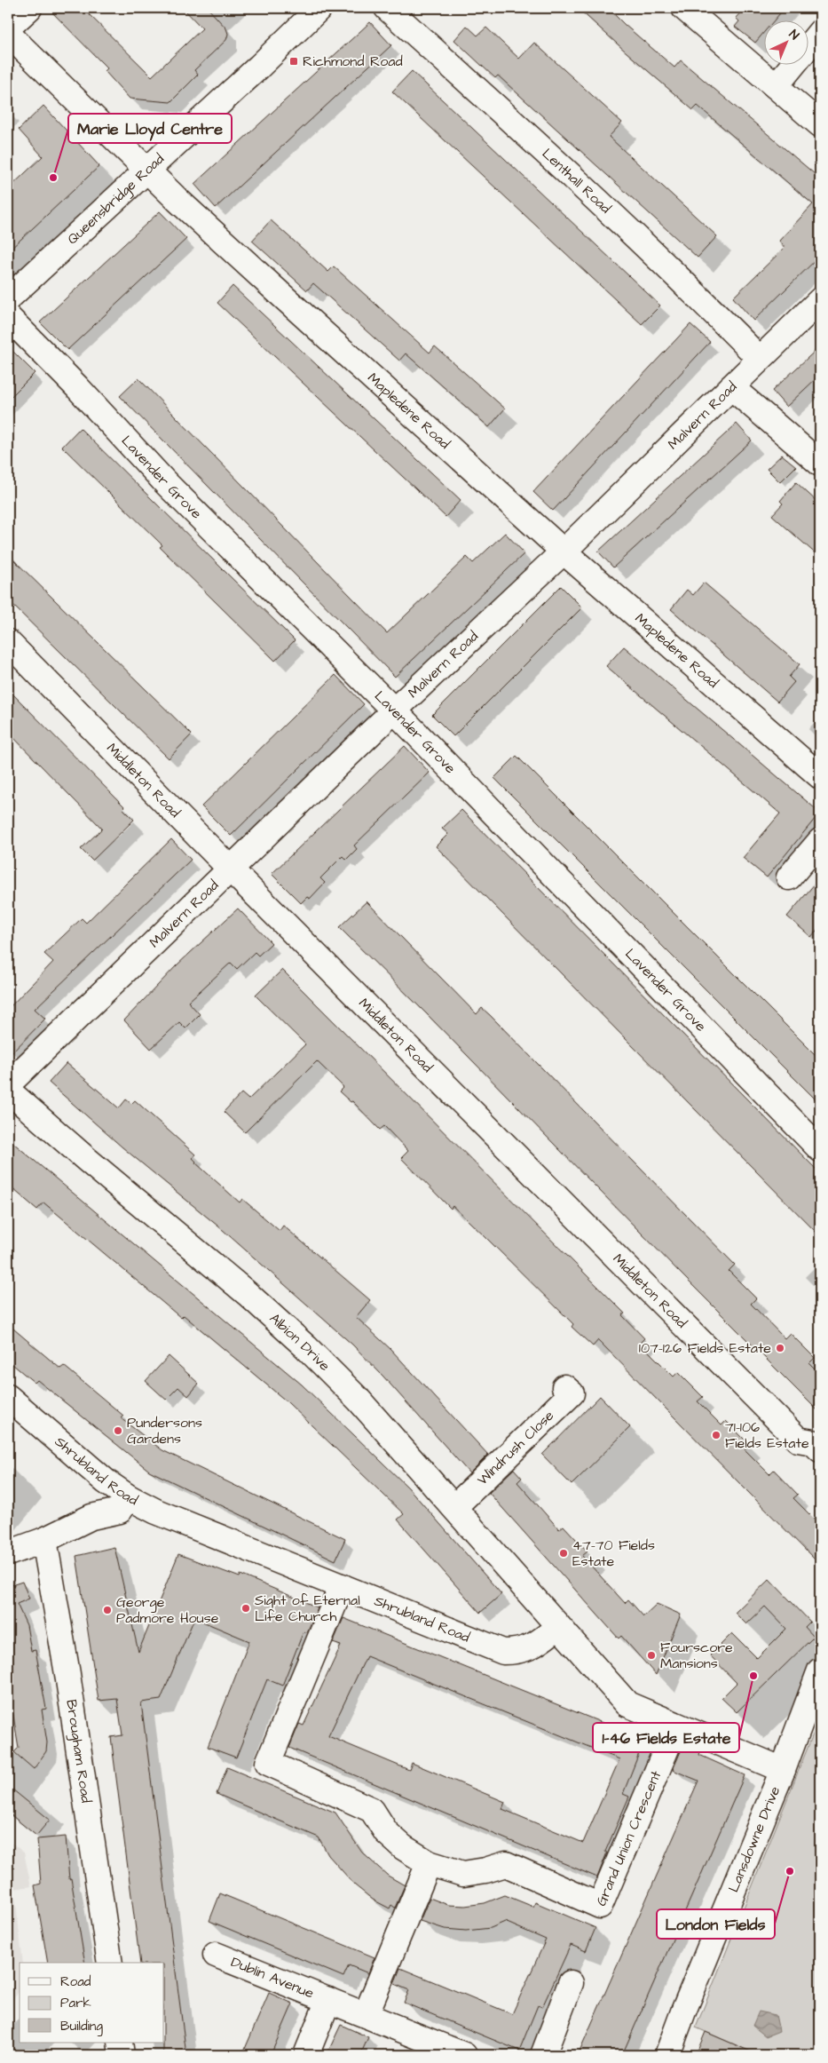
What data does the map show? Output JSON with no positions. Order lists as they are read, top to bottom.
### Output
{
  "streets": {
    "street": [
      "Lenthall Road",
      "Queensbridge Road",
      "Mapledene Road",
      "Malvern Road",
      "Lavender Grove",
      "Middleton Road",
      "Albion Drive",
      "Windrush Close",
      "Shrubland Road",
      "Brougham Road",
      "Grand Union Crescent",
      "Lansdowne Drive",
      "Dublin Avenue"
    ]
  },
  "crossings": [
    ["Lenthall Road", "Malvern Road"],
    ["Queensbridge Road", "Mapledene Road"],
    ["Mapledene Road", "Malvern Road"],
    ["Malvern Road", "Lavender Grove"],
    ["Malvern Road", "Middleton Road"],
    ["Albion Drive", "Windrush Close"],
    ["Albion Drive", "Shrubland Road"],
    ["Shrubland Road", "Grand Union Crescent"]
  ],
  "places": {
    "transit": ["Richmond Road"],
    "other": [
      "Marie Lloyd Centre",
      "107-126 Fields Estate",
      "Pundersons Gardens",
      "71-106 Fields Estate",
      "47-70 Fields Estate",
      "Sight of Eternal Life Church",
      "George Padmore House",
      "Fourscore Mansions",
      "1-46 Fields Estate",
      "London Fields"
    ]
  },
  "legend": ["Road", "Park", "Building"],
  "north": "top right"
}
